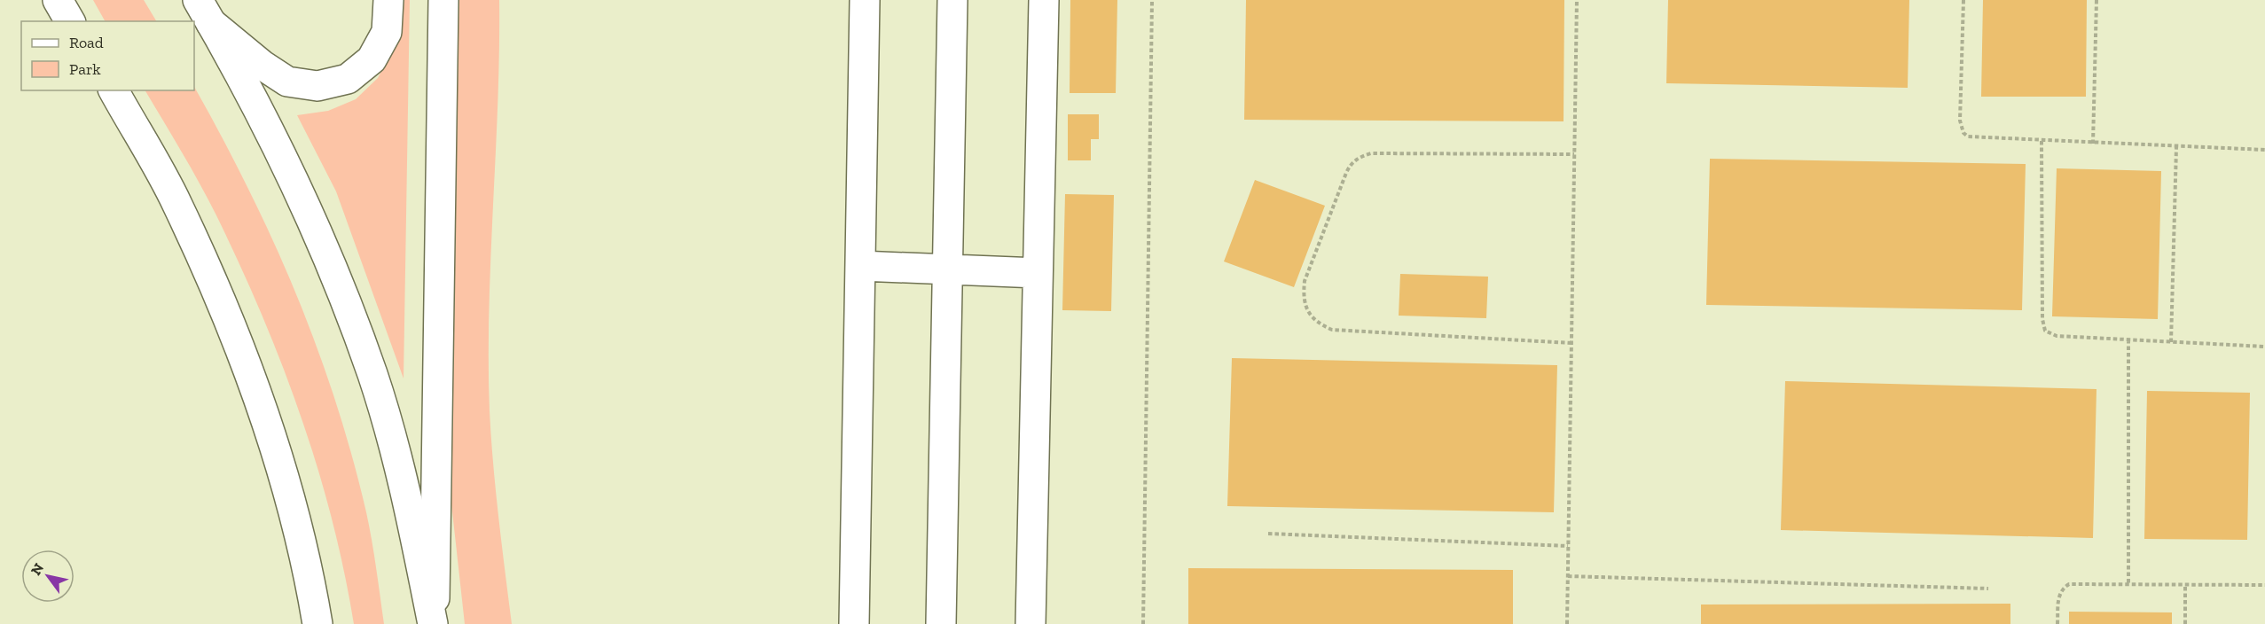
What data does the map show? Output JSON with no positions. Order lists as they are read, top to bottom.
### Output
{
  "legend": ["Road", "Park"],
  "north": "top left"
}
